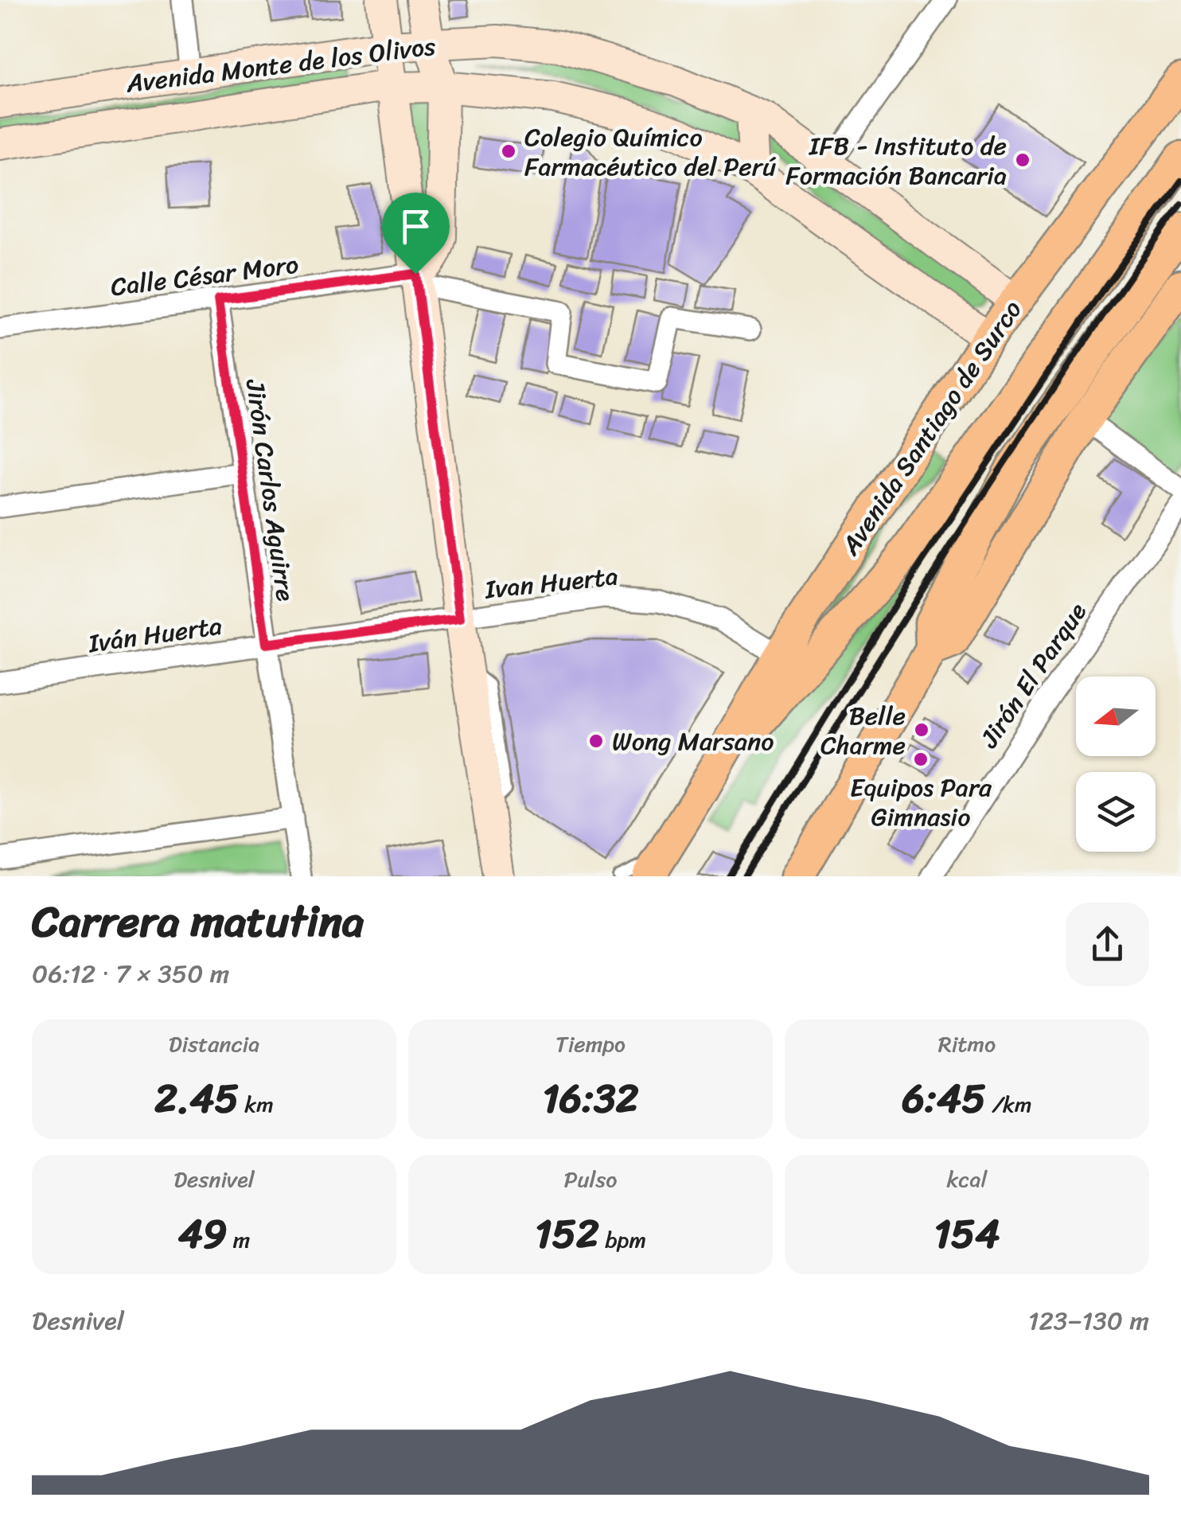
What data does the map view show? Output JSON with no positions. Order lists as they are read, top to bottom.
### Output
{
  "streets": {
    "main road": ["Avenida Santiago de Surco"],
    "street": [
      "Avenida Monte de los Olivos",
      "Calle César Moro",
      "Jirón Carlos Aguirre",
      "Ivan Huerta",
      "Iván Huerta",
      "Jirón El Parque"
    ]
  },
  "crossings": [
    ["Avenida Monte de los Olivos", "Avenida Santiago de Surco"],
    ["Calle César Moro", "Jirón Carlos Aguirre"],
    ["Avenida Santiago de Surco", "Ivan Huerta"],
    ["Jirón Carlos Aguirre", "Iván Huerta"],
    ["Ivan Huerta", "Iván Huerta"]
  ],
  "places": [
    "Colegio Químico Farmacéutico del Perú",
    "IFB - Instituto de Formación Bancaria",
    "Belle Charme",
    "Wong Marsano",
    "Equipos Para Gimnasio"
  ],
  "north": "left",
  "page": {
    "heading": ["Carrera matutina", "06:12 · 7 × 350 m"],
    "stats": [
      ["Distancia", "2.45 km"],
      ["Tiempo", "16:32"],
      ["Ritmo", "6:45 /km"],
      ["Desnivel", "49 m"],
      ["Pulso", "152 bpm"],
      ["kcal", "154"]
    ],
    "chart": ["Desnivel", "123–130 m"]
  }
}
